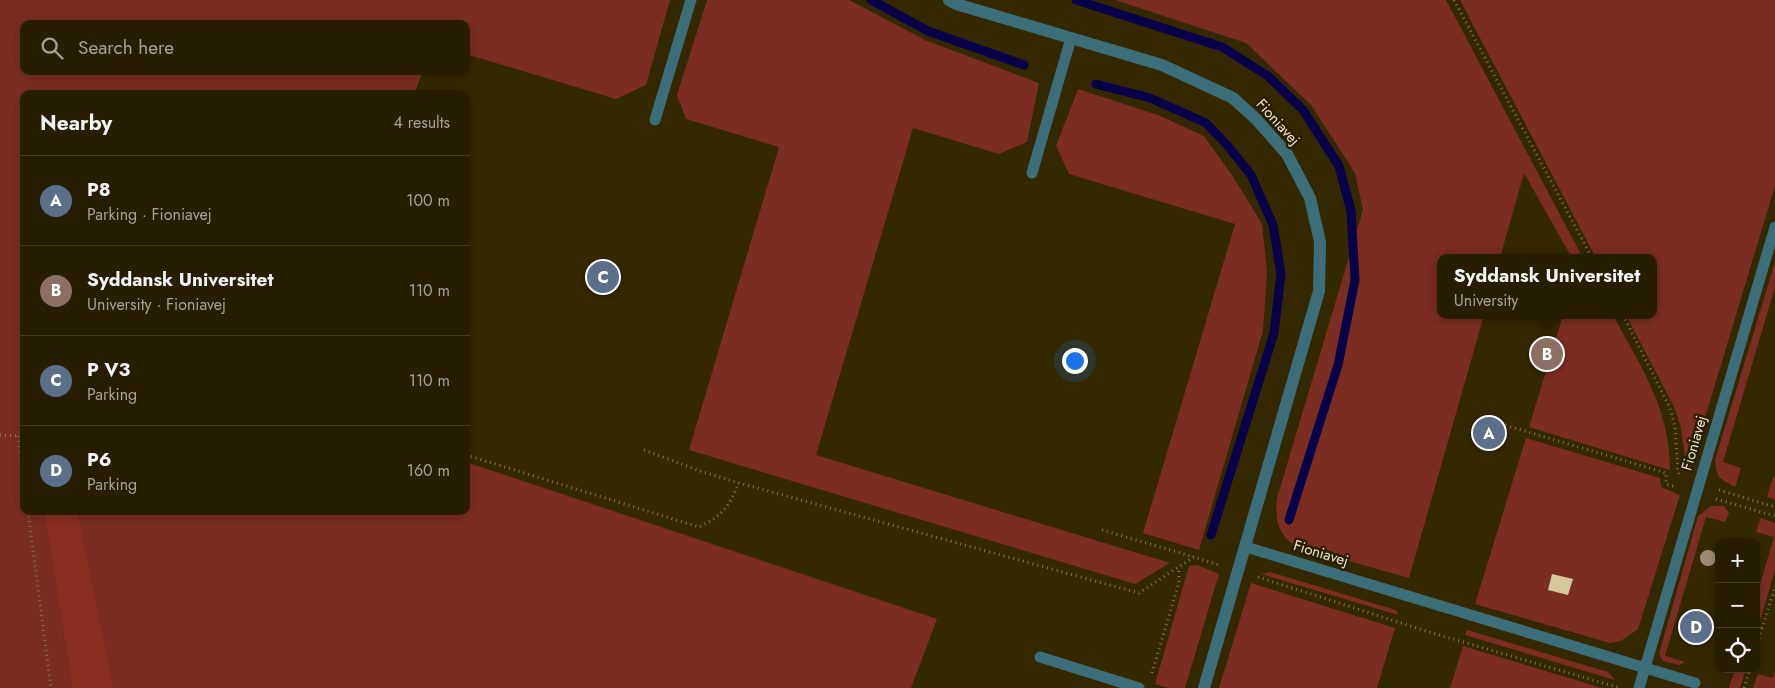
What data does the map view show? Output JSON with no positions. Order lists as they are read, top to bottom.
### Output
{
  "streets": {
    "street": ["Fioniavej"]
  },
  "page": {
    "search": "Search here",
    "heading": ["Nearby", "4 results"],
    "list": [
      {
        "mark": "A",
        "name": "P8",
        "note": "Parking · Fioniavej",
        "value": "100 m"
      },
      {
        "mark": "B",
        "name": "Syddansk Universitet",
        "note": "University · Fioniavej",
        "value": "110 m"
      },
      {
        "mark": "C",
        "name": "P V3",
        "note": "Parking",
        "value": "110 m"
      },
      {
        "mark": "D",
        "name": "P6",
        "note": "Parking",
        "value": "160 m"
      }
    ],
    "popup": ["Syddansk Universitet", "University"],
    "pins": [
      "C",
      "B",
      "A",
      "D"
    ],
    "map_buttons": ["+", "−"]
  }
}
